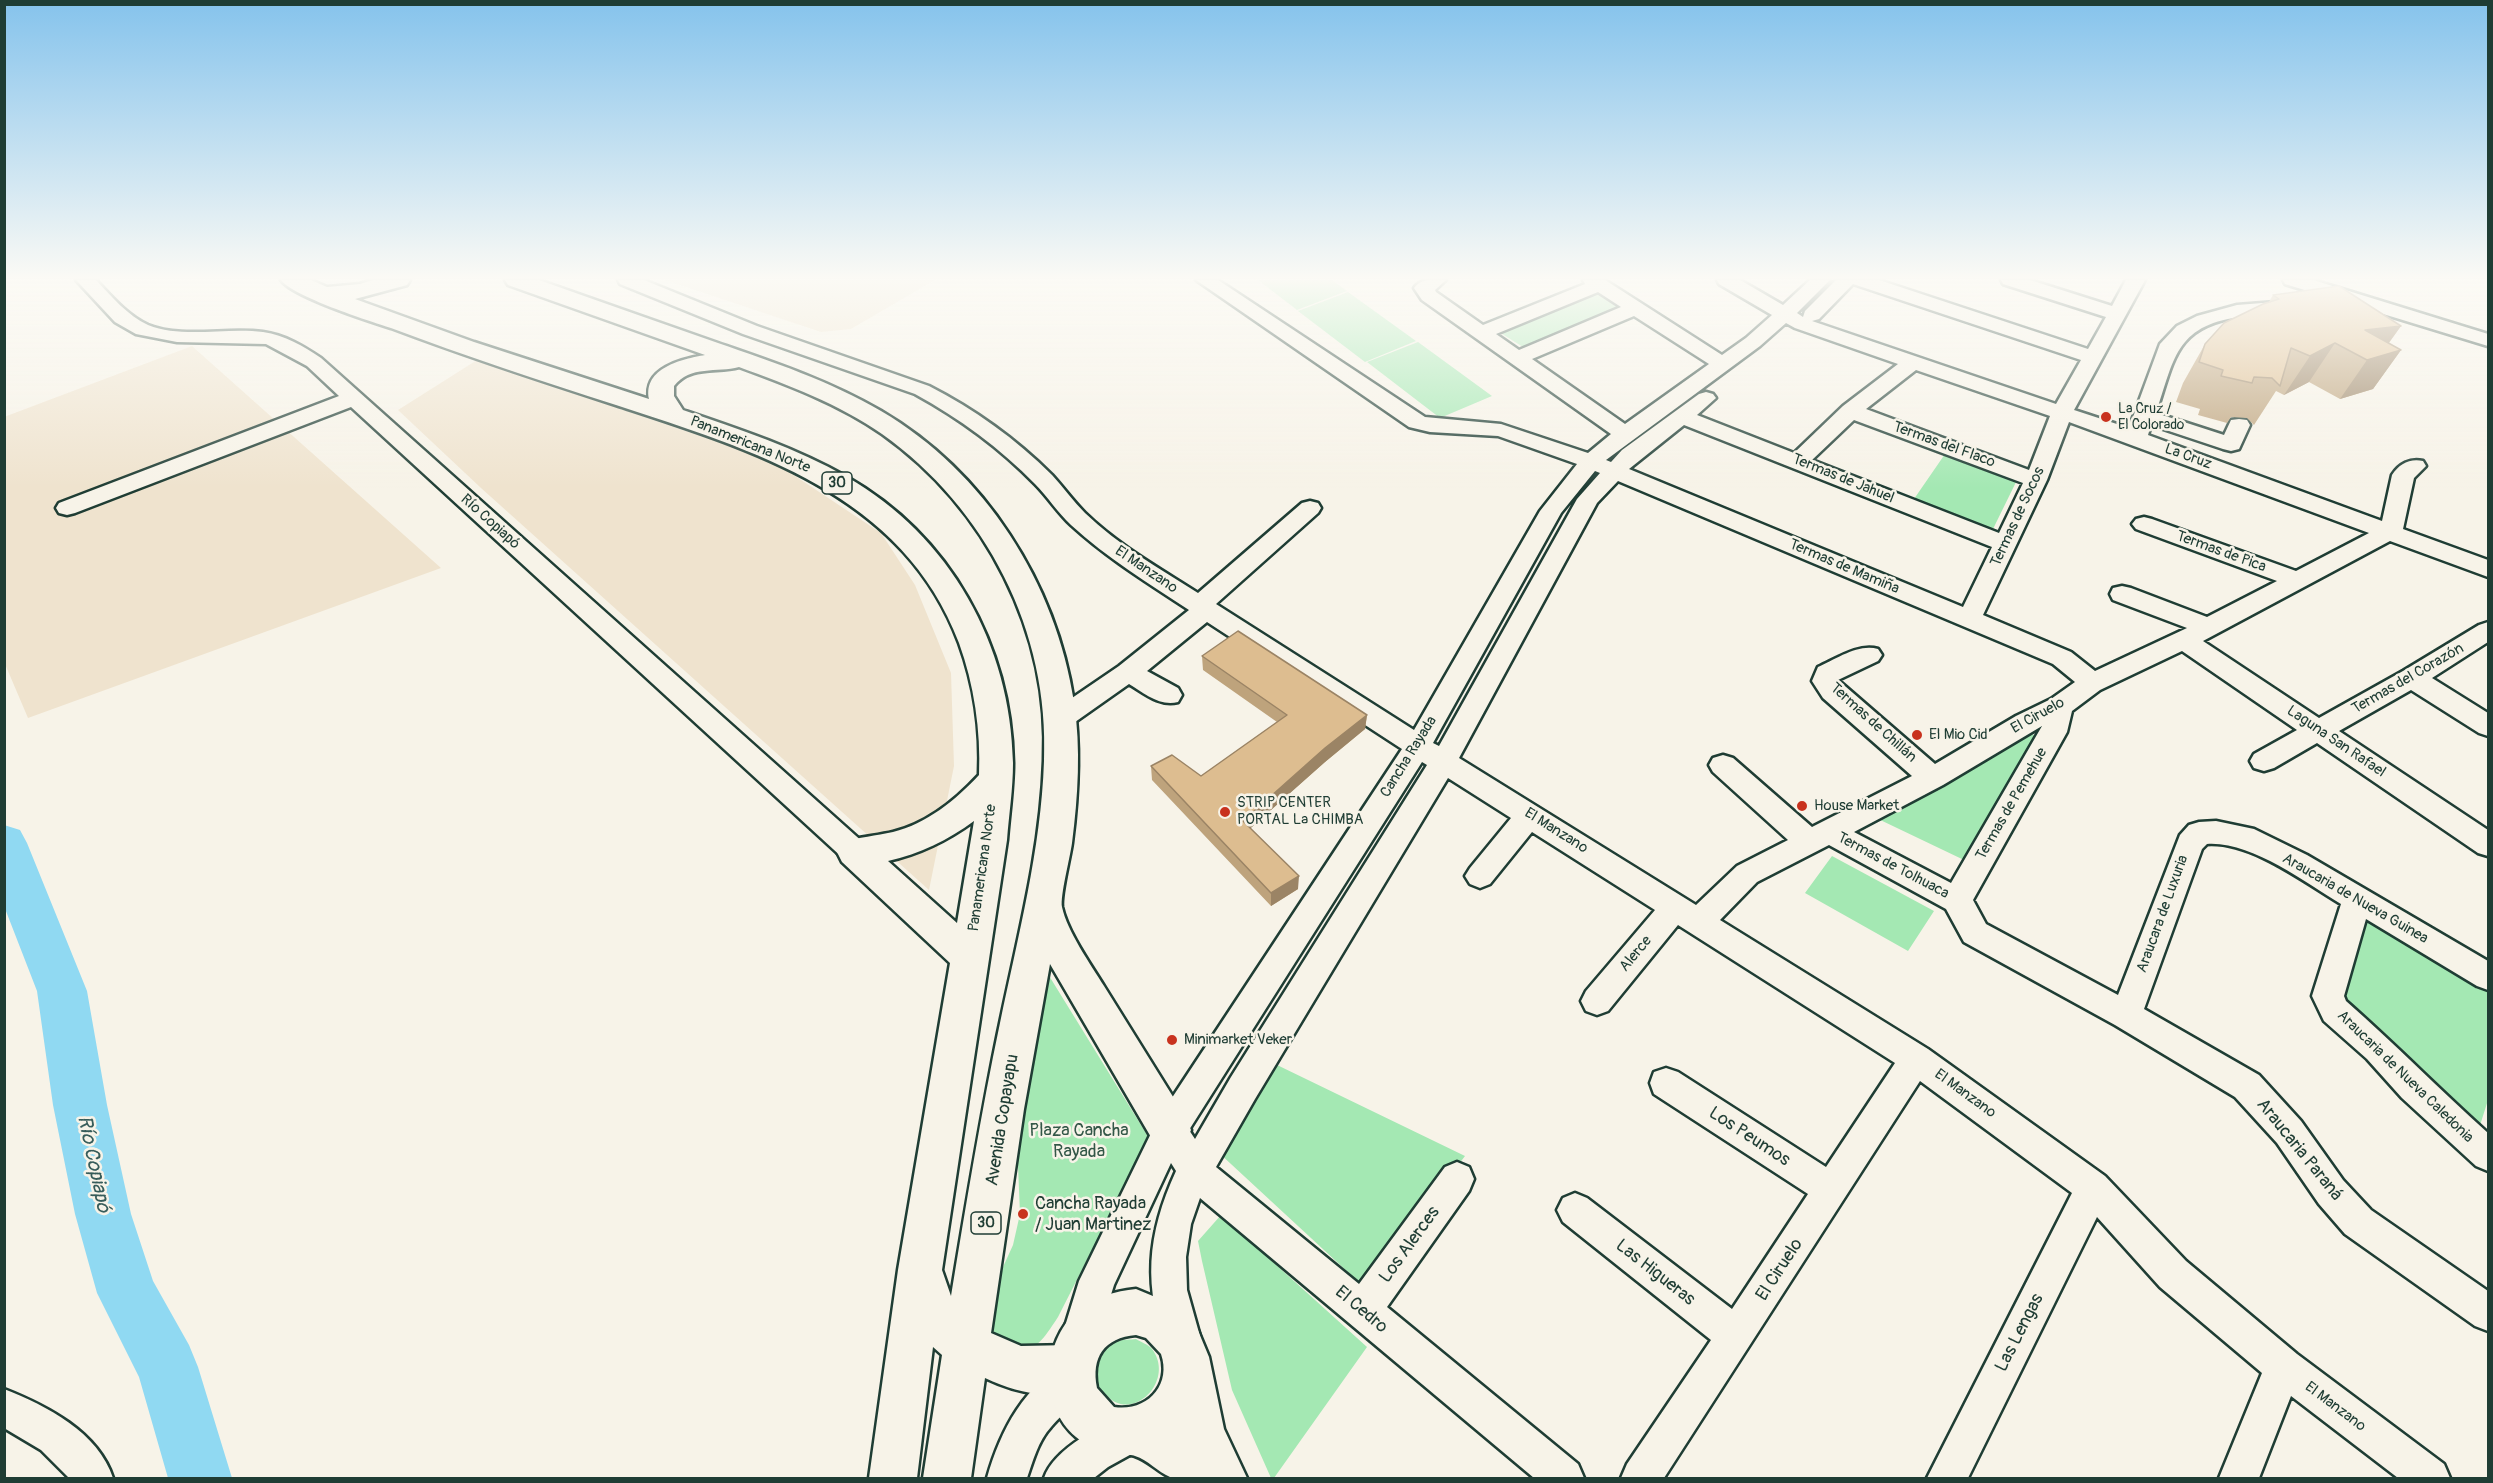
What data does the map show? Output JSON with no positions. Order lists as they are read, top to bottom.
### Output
{
  "streets": {
    "main road": ["Panamericana Norte", "30", "Avenida Copayapu"],
    "street": [
      "Termas del Flaco",
      "La Cruz",
      "Termas de Jahuel",
      "Termas de Socos",
      "Río Copiapó",
      "Termas de Pica",
      "Termas de Mamiña",
      "El Manzano",
      "Termas del Corazón",
      "El Ciruelo",
      "Termas de Chillán",
      "Laguna San Rafael",
      "Cancha Rayada",
      "Termas de Pemehue",
      "Termas de Tolhuaca",
      "Araucaria de Nueva Guinea",
      "Araucara de Luxuria",
      "Alerce",
      "Araucaria de Nueva Caledonia",
      "Los Peumos",
      "Araucaria Paraná",
      "Los Alerces",
      "Las Higueras",
      "El Cedro",
      "Las Lengas"
    ]
  },
  "crossings": [
    ["Panamericana Norte", "30"],
    ["Termas del Flaco", "Termas de Socos"],
    ["La Cruz", "Termas de Socos"],
    ["La Cruz", "El Ciruelo"],
    ["Termas de Jahuel", "Termas de Socos"],
    ["Termas de Jahuel", "Cancha Rayada"],
    ["30", "Avenida Copayapu"],
    ["Termas de Socos", "Termas de Mamiña"],
    ["Termas de Pica", "El Ciruelo"],
    ["Termas de Mamiña", "El Ciruelo"],
    ["Termas de Mamiña", "Cancha Rayada"],
    ["El Manzano", "El Ciruelo"],
    ["El Manzano", "Cancha Rayada"],
    ["El Manzano", "Alerce"],
    ["El Manzano", "Las Lengas"],
    ["Termas del Corazón", "Laguna San Rafael"],
    ["El Ciruelo", "Termas de Chillán"],
    ["El Ciruelo", "Laguna San Rafael"],
    ["El Ciruelo", "Termas de Pemehue"],
    ["El Ciruelo", "Termas de Tolhuaca"],
    ["El Ciruelo", "Alerce"],
    ["El Ciruelo", "Los Peumos"],
    ["El Ciruelo", "Las Higueras"],
    ["Cancha Rayada", "El Cedro"],
    ["Termas de Pemehue", "Termas de Tolhuaca"],
    ["Termas de Tolhuaca", "Araucaria Paraná"],
    ["Araucaria de Nueva Guinea", "Araucara de Luxuria"],
    ["Araucaria de Nueva Guinea", "Araucaria de Nueva Caledonia"],
    ["Araucara de Luxuria", "Araucaria Paraná"],
    ["Los Alerces", "El Cedro"]
  ],
  "water": ["Río Copiapó"],
  "parks": ["Plaza Cancha Rayada"],
  "places": [
    "La Cruz / El Colorado",
    "El Mio Cid",
    "House Market",
    "STRIP CENTER PORTAL La CHIMBA",
    "Minimarket Veker",
    "Cancha Rayada / Juan Martinez"
  ]
}
